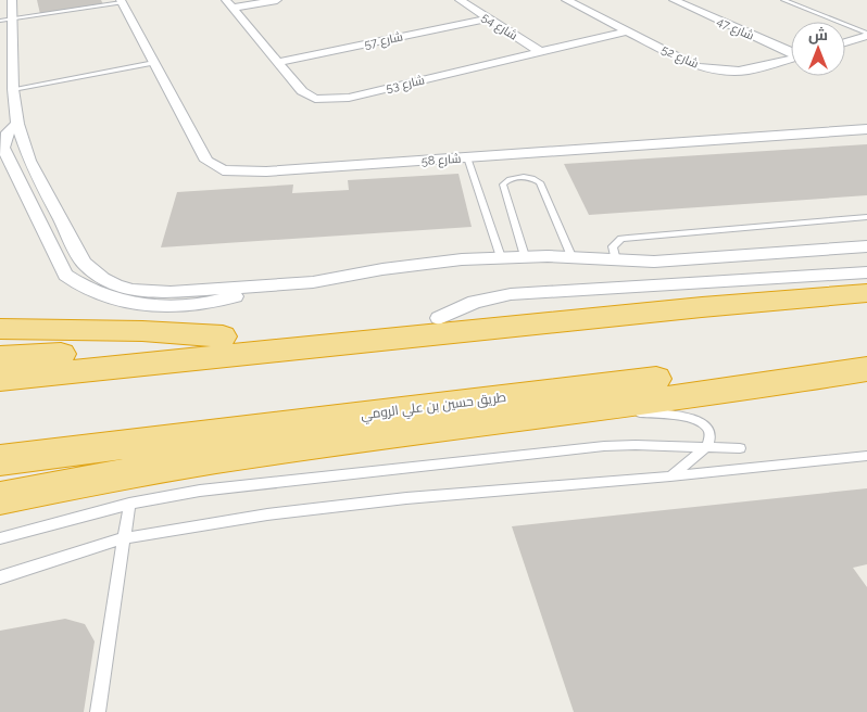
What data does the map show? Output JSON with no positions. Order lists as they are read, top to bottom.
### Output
{
  "streets": {
    "highway": ["طريق حسين بن علي الرومي"],
    "street": [
      "شارع 54",
      "شارع 47",
      "شارع 57",
      "شارع 52",
      "شارع 53",
      "شارع 58"
    ]
  },
  "crossings": [
    ["شارع 54", "شارع 57"],
    ["شارع 54", "شارع 53"],
    ["شارع 57", "شارع 53"],
    ["شارع 52", "شارع 53"]
  ],
  "north": "top"
}
